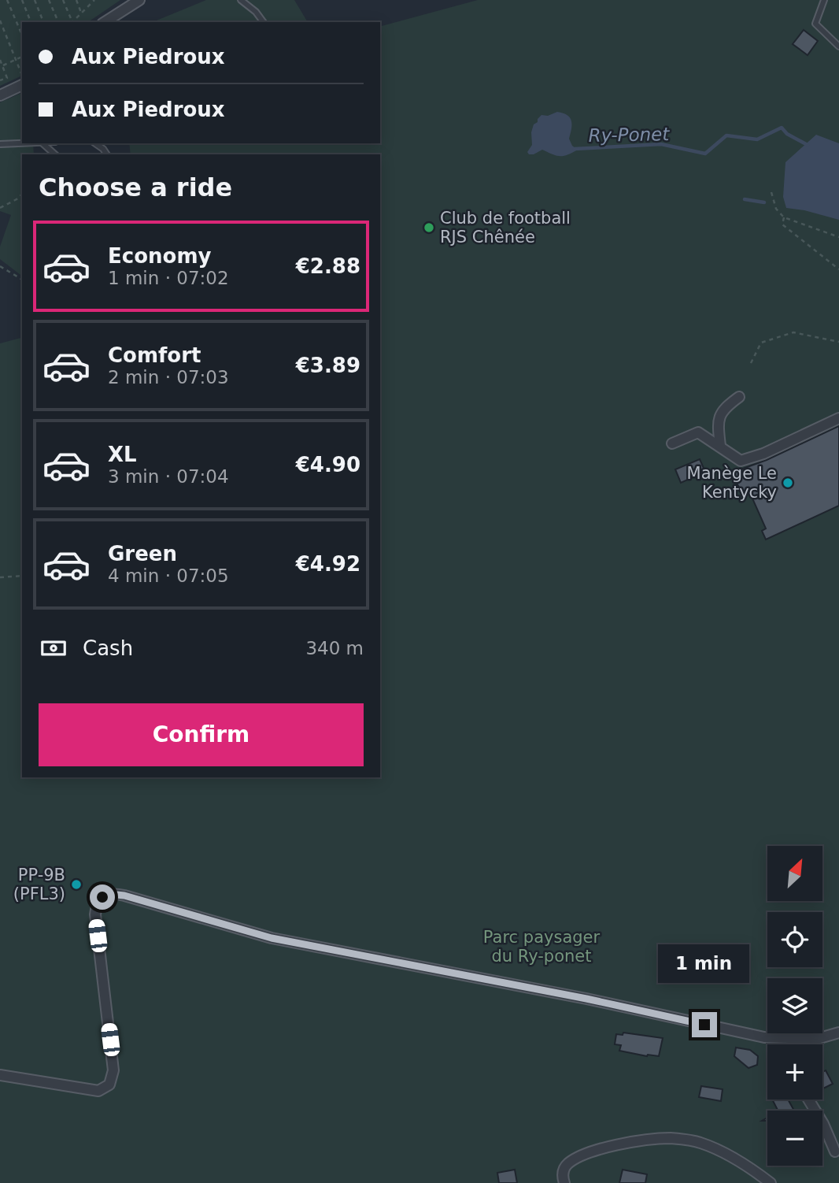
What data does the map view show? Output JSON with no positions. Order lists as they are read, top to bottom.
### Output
{
  "water": ["Ry-Ponet"],
  "parks": ["Parc paysager du Ry-ponet"],
  "places": ["Club de football RJS Chênée", "Manège Le Kentycky", "PP-9B (PFL3)"],
  "north": "top right",
  "page": {
    "banner": ["Aux Piedroux", "Aux Piedroux"],
    "heading": "Choose a ride",
    "list": [
      {
        "name": "Economy",
        "note": "1 min · 07:02",
        "value": "€2.88"
      },
      {
        "name": "Comfort",
        "note": "2 min · 07:03",
        "value": "€3.89"
      },
      {
        "name": "XL",
        "note": "3 min · 07:04",
        "value": "€4.90"
      },
      {
        "name": "Green",
        "note": "4 min · 07:05",
        "value": "€4.92"
      }
    ],
    "pay": ["Cash", "340 m"],
    "buttons": "Confirm",
    "map_buttons": ["+", "−"],
    "bubble": "1 min"
  }
}
